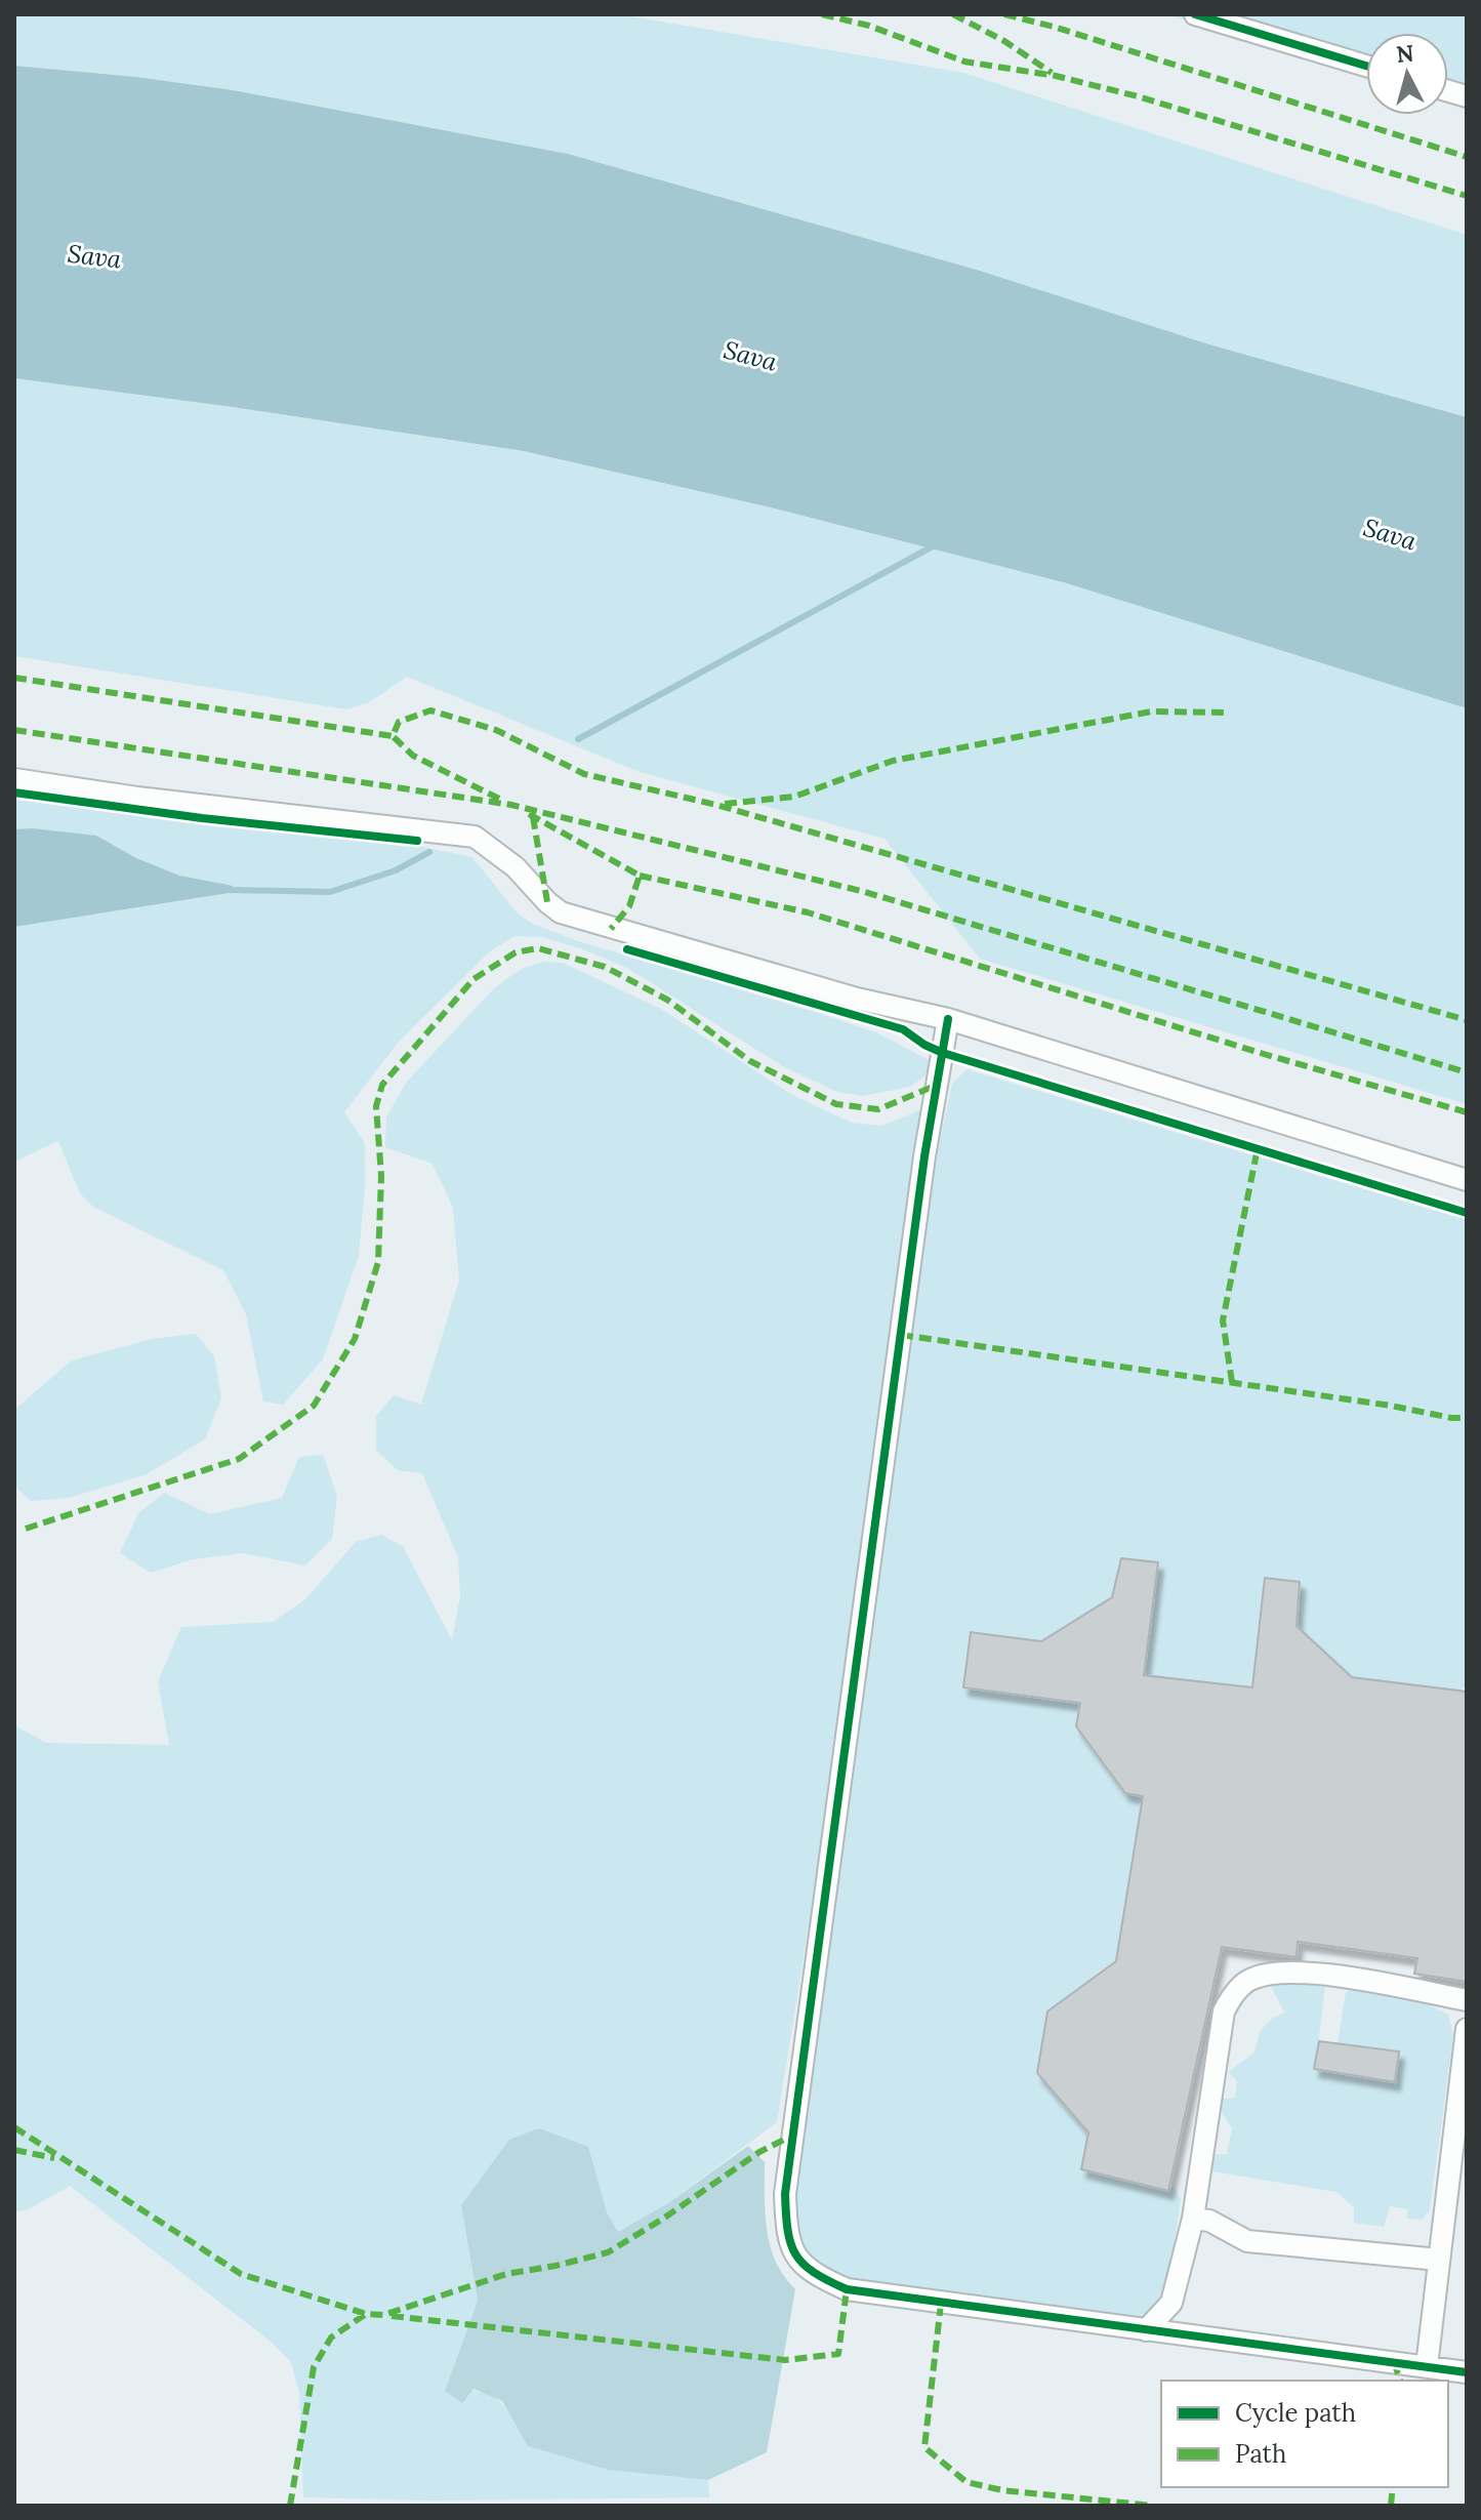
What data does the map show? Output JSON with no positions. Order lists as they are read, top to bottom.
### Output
{
  "water": ["Sava"],
  "legend": ["Cycle path", "Path"],
  "north": "top"
}
